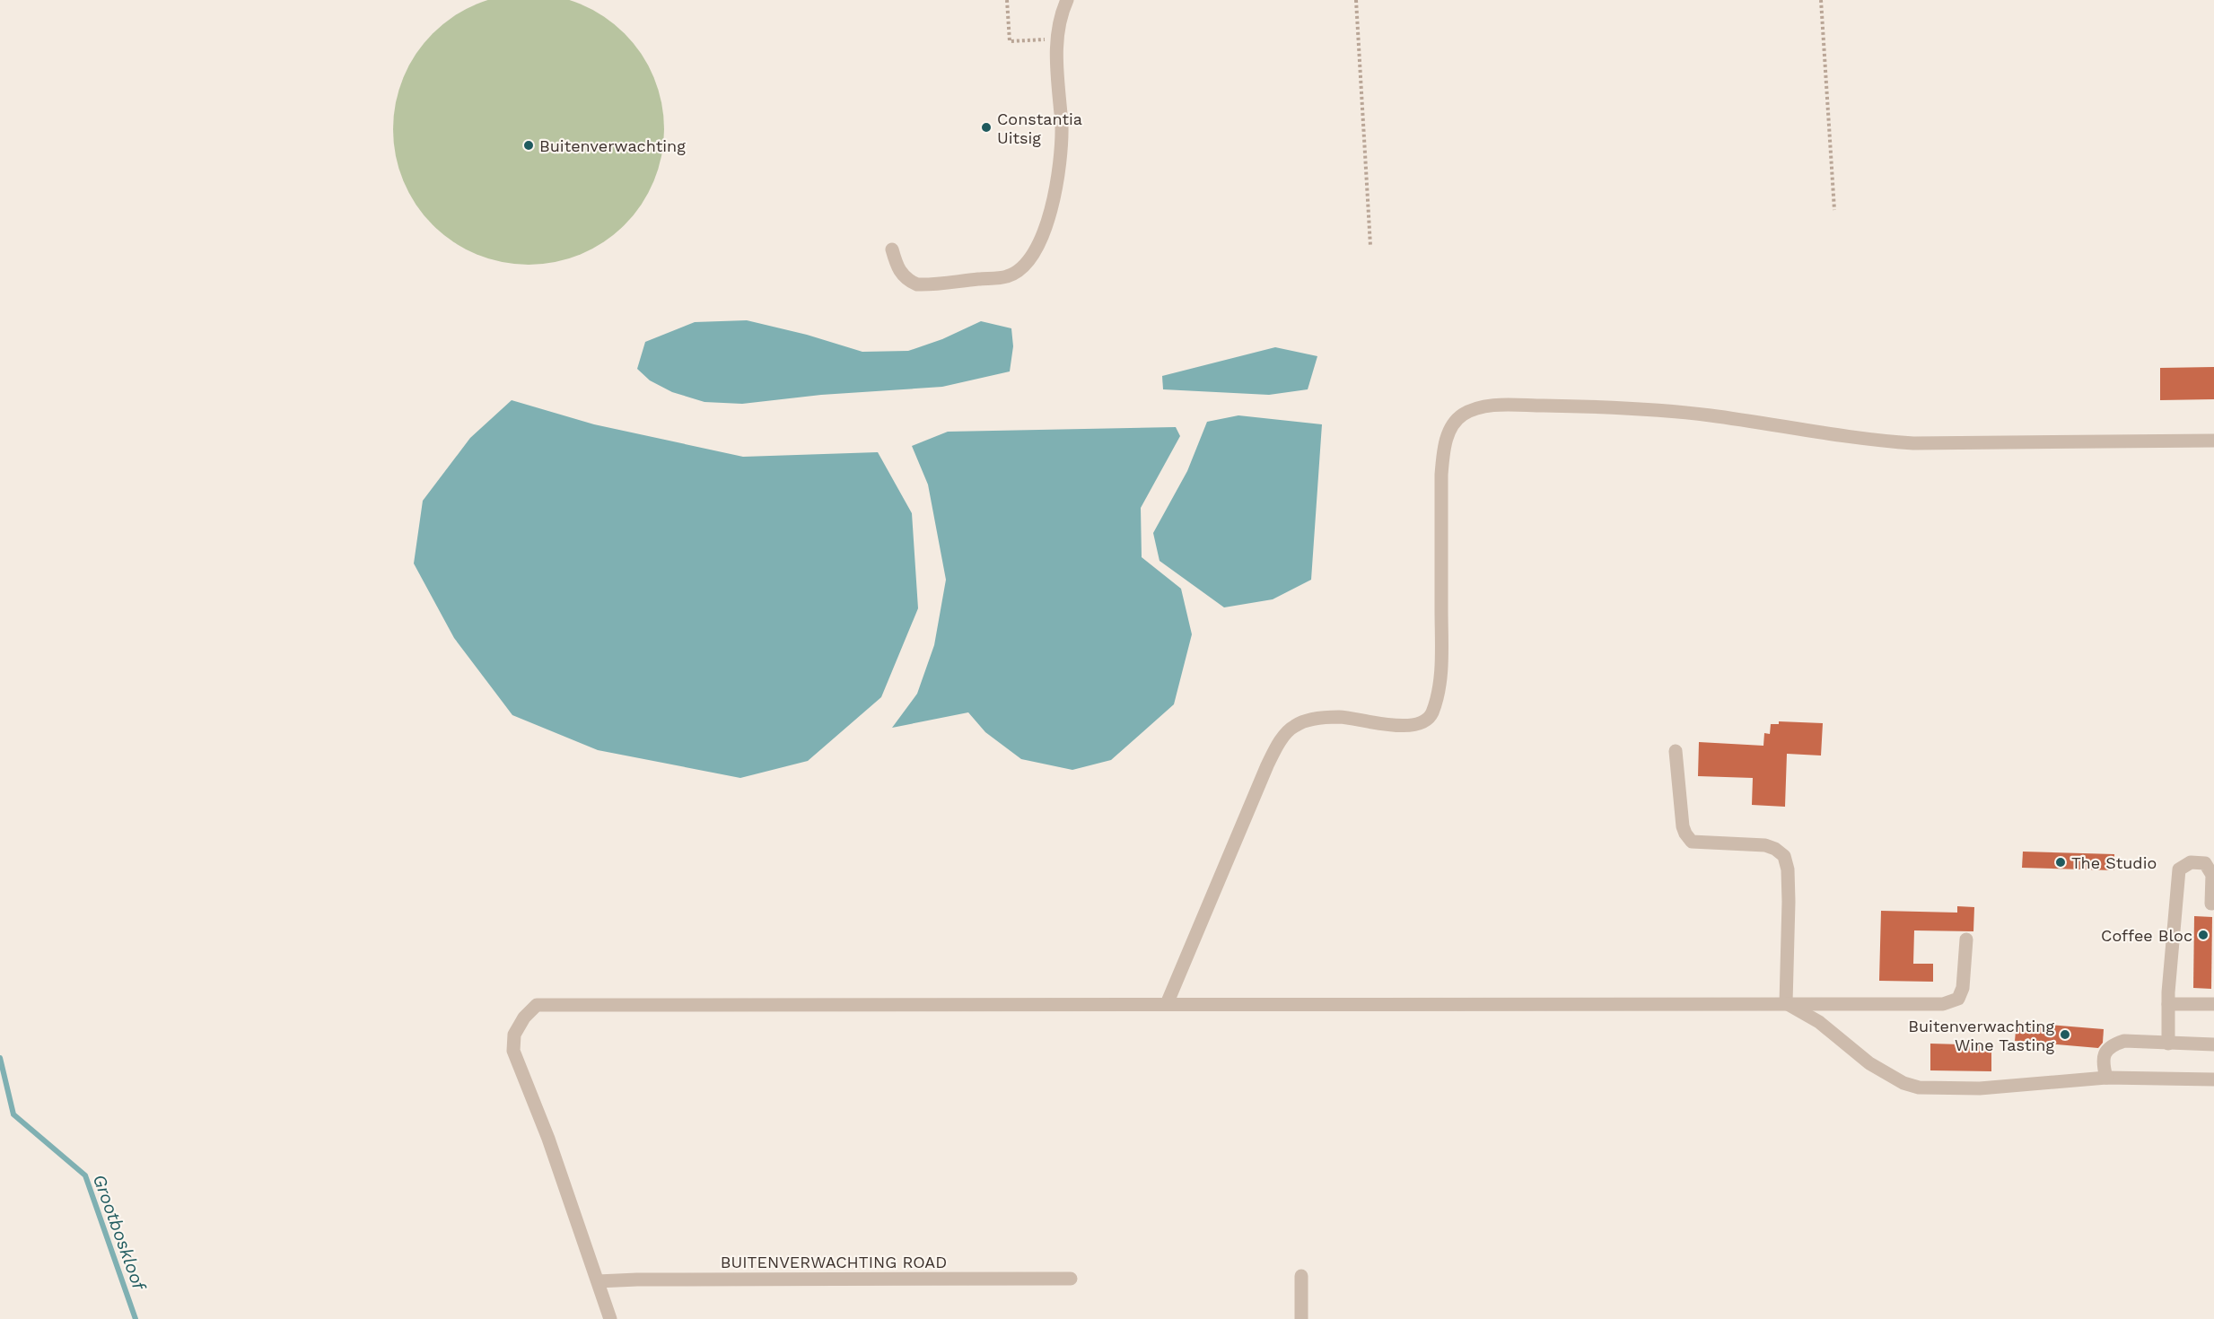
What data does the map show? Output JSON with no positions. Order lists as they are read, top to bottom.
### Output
{
  "streets": {
    "street": ["BUITENVERWACHTING ROAD"]
  },
  "water": ["Grootboskloof"],
  "places": [
    "Constantia Uitsig",
    "Buitenverwachting",
    "The Studio",
    "Coffee Bloc",
    "Buitenverwachting Wine Tasting"
  ]
}
